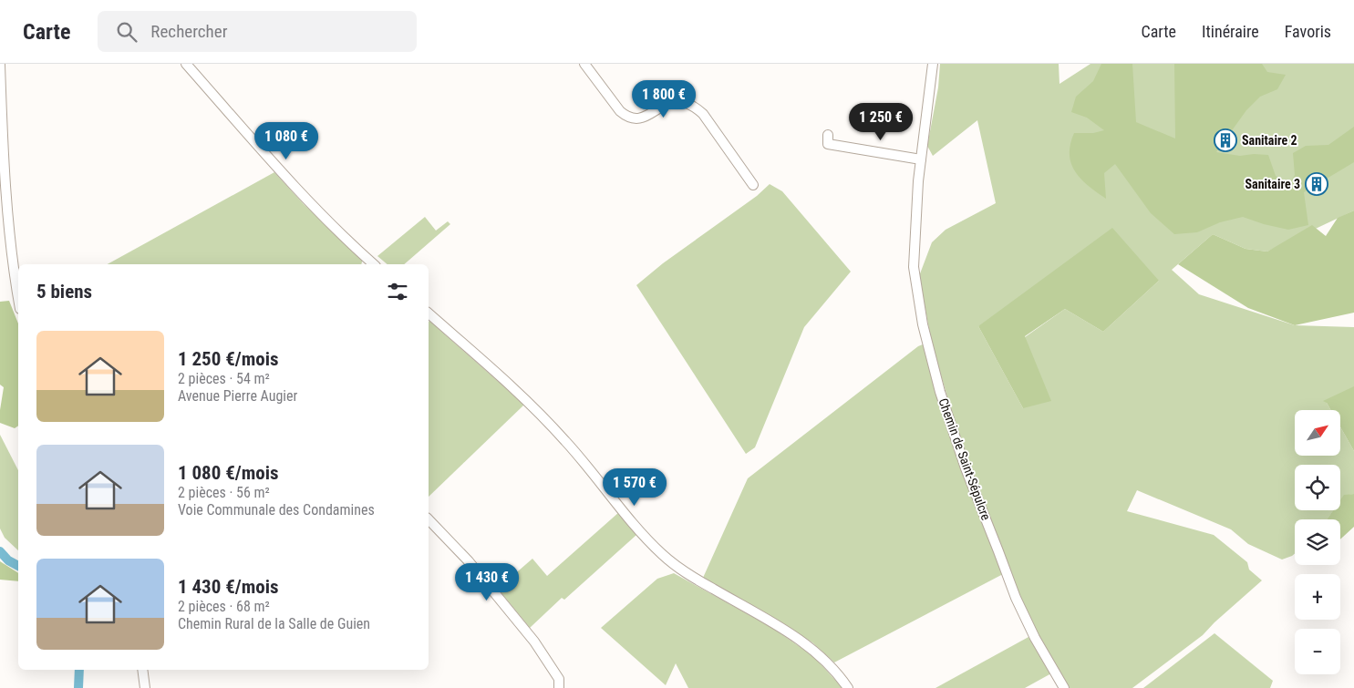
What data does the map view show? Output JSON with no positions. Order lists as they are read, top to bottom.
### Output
{
  "streets": {
    "street": ["Chemin de Saint-Sépulcre"]
  },
  "places": {
    "building": ["Sanitaire 2", "Sanitaire 3"]
  },
  "north": "top right",
  "page": {
    "header": "Carte",
    "search": "Rechercher",
    "nav": ["Carte", "Itinéraire", "Favoris"],
    "price": [
      "1 800 €",
      "1 250 €",
      "1 080 €",
      "1 570 €",
      "1 430 €"
    ],
    "heading": "5 biens",
    "list": [
      {
        "name": "1 250 €/mois",
        "note": "2 pièces · 54 m² · Avenue Pierre Augier"
      },
      {
        "name": "1 080 €/mois",
        "note": "2 pièces · 56 m² · Voie Communale des Condamines"
      },
      {
        "name": "1 430 €/mois",
        "note": "2 pièces · 68 m² · Chemin Rural de la Salle de Guien"
      }
    ],
    "map_buttons": ["+", "−"]
  }
}
